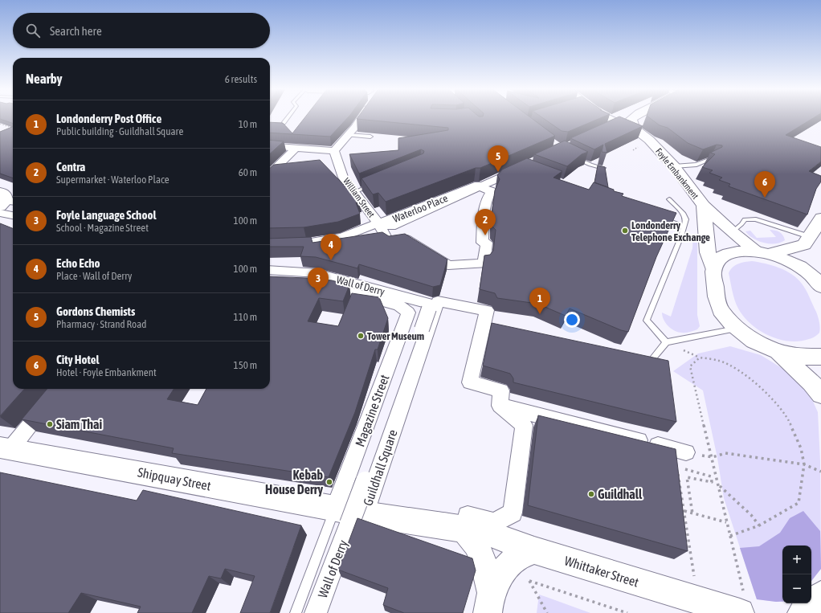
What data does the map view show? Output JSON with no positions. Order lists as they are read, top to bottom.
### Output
{
  "streets": {
    "main road": ["Foyle Embankment", "Shipquay Street", "Whittaker Street"],
    "street": [
      "William Street",
      "Waterloo Place",
      "Wall of Derry",
      "Magazine Street",
      "Guildhall Square"
    ]
  },
  "crossings": [
    ["William Street", "Waterloo Place"],
    ["Wall of Derry", "Magazine Street"],
    ["Wall of Derry", "Guildhall Square"],
    ["Wall of Derry", "Shipquay Street"],
    ["Magazine Street", "Guildhall Square"],
    ["Magazine Street", "Shipquay Street"],
    ["Guildhall Square", "Shipquay Street"],
    ["Shipquay Street", "Whittaker Street"]
  ],
  "places": [
    "Londonderry Telephone Exchange",
    "Tower Museum",
    "Siam Thai",
    "Kebab House Derry",
    "Guildhall"
  ],
  "page": {
    "search": "Search here",
    "heading": ["Nearby", "6 results"],
    "list": [
      {
        "mark": "1",
        "name": "Londonderry Post Office",
        "note": "Public building · Guildhall Square",
        "value": "10 m"
      },
      {
        "mark": "2",
        "name": "Centra",
        "note": "Supermarket · Waterloo Place",
        "value": "60 m"
      },
      {
        "mark": "3",
        "name": "Foyle Language School",
        "note": "School · Magazine Street",
        "value": "100 m"
      },
      {
        "mark": "4",
        "name": "Echo Echo",
        "note": "Place · Wall of Derry",
        "value": "100 m"
      },
      {
        "mark": "5",
        "name": "Gordons Chemists",
        "note": "Pharmacy · Strand Road",
        "value": "110 m"
      },
      {
        "mark": "6",
        "name": "City Hotel",
        "note": "Hotel · Foyle Embankment",
        "value": "150 m"
      }
    ],
    "pins": [
      "5",
      "6",
      "2",
      "4",
      "3",
      "1"
    ],
    "map_buttons": ["+", "−"]
  }
}
